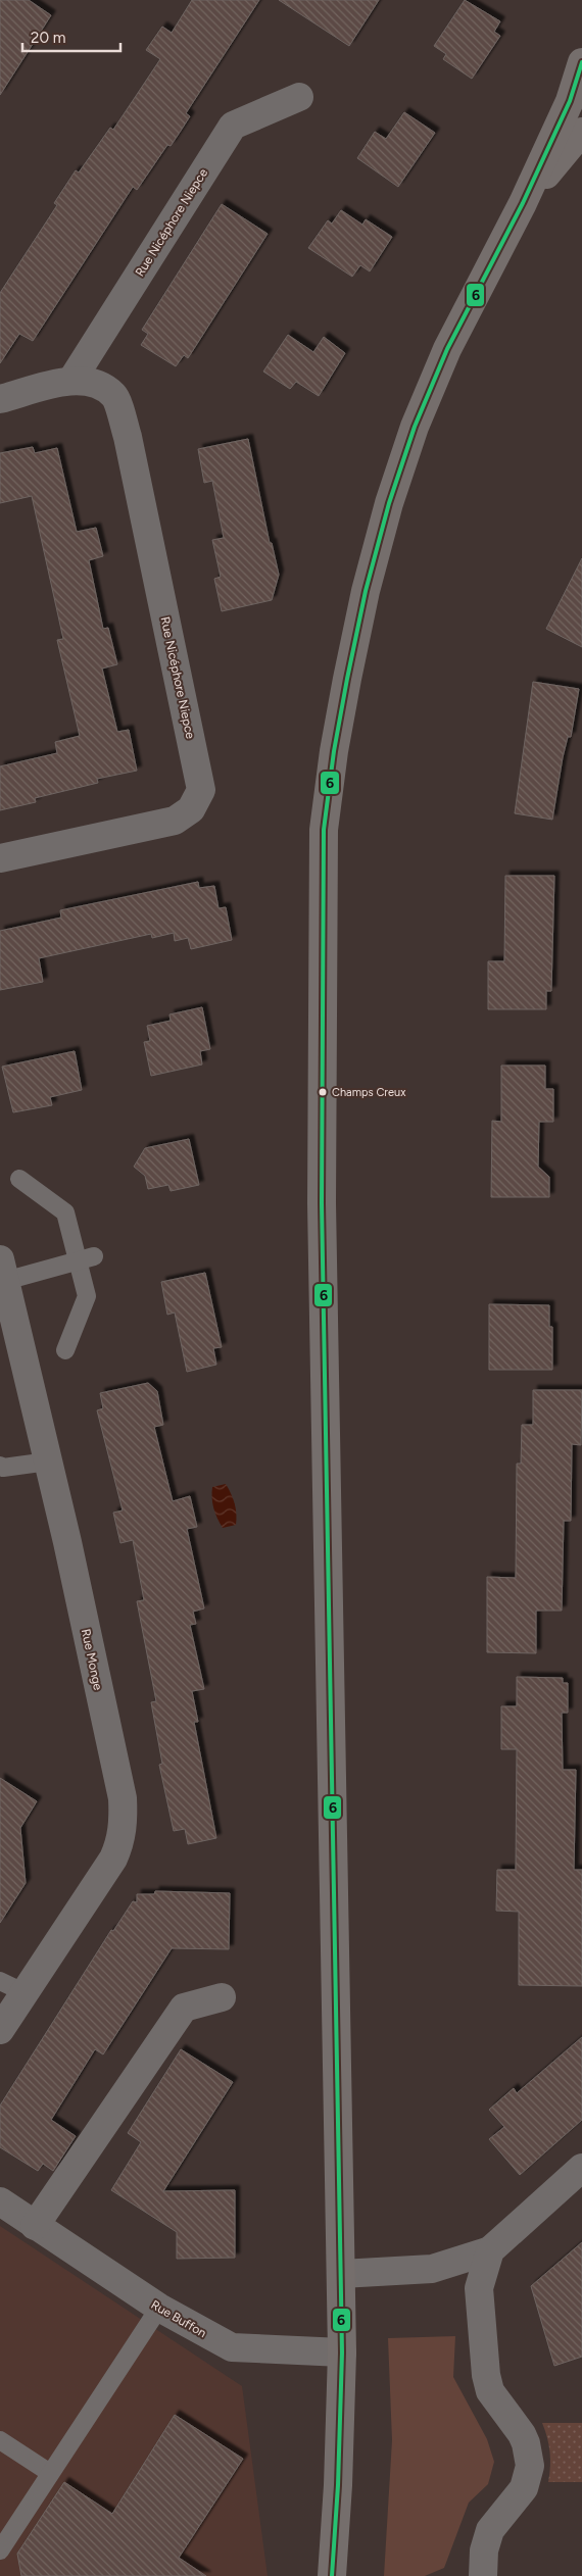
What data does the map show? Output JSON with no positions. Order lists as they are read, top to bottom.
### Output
{
  "streets": {
    "street": ["Rue Nicéphore Niepce", "Rue Monge", "Rue Buffon"]
  },
  "places": ["Champs Creux"],
  "lines": ["transit line 6"],
  "scale_bar": "20 m"
}
